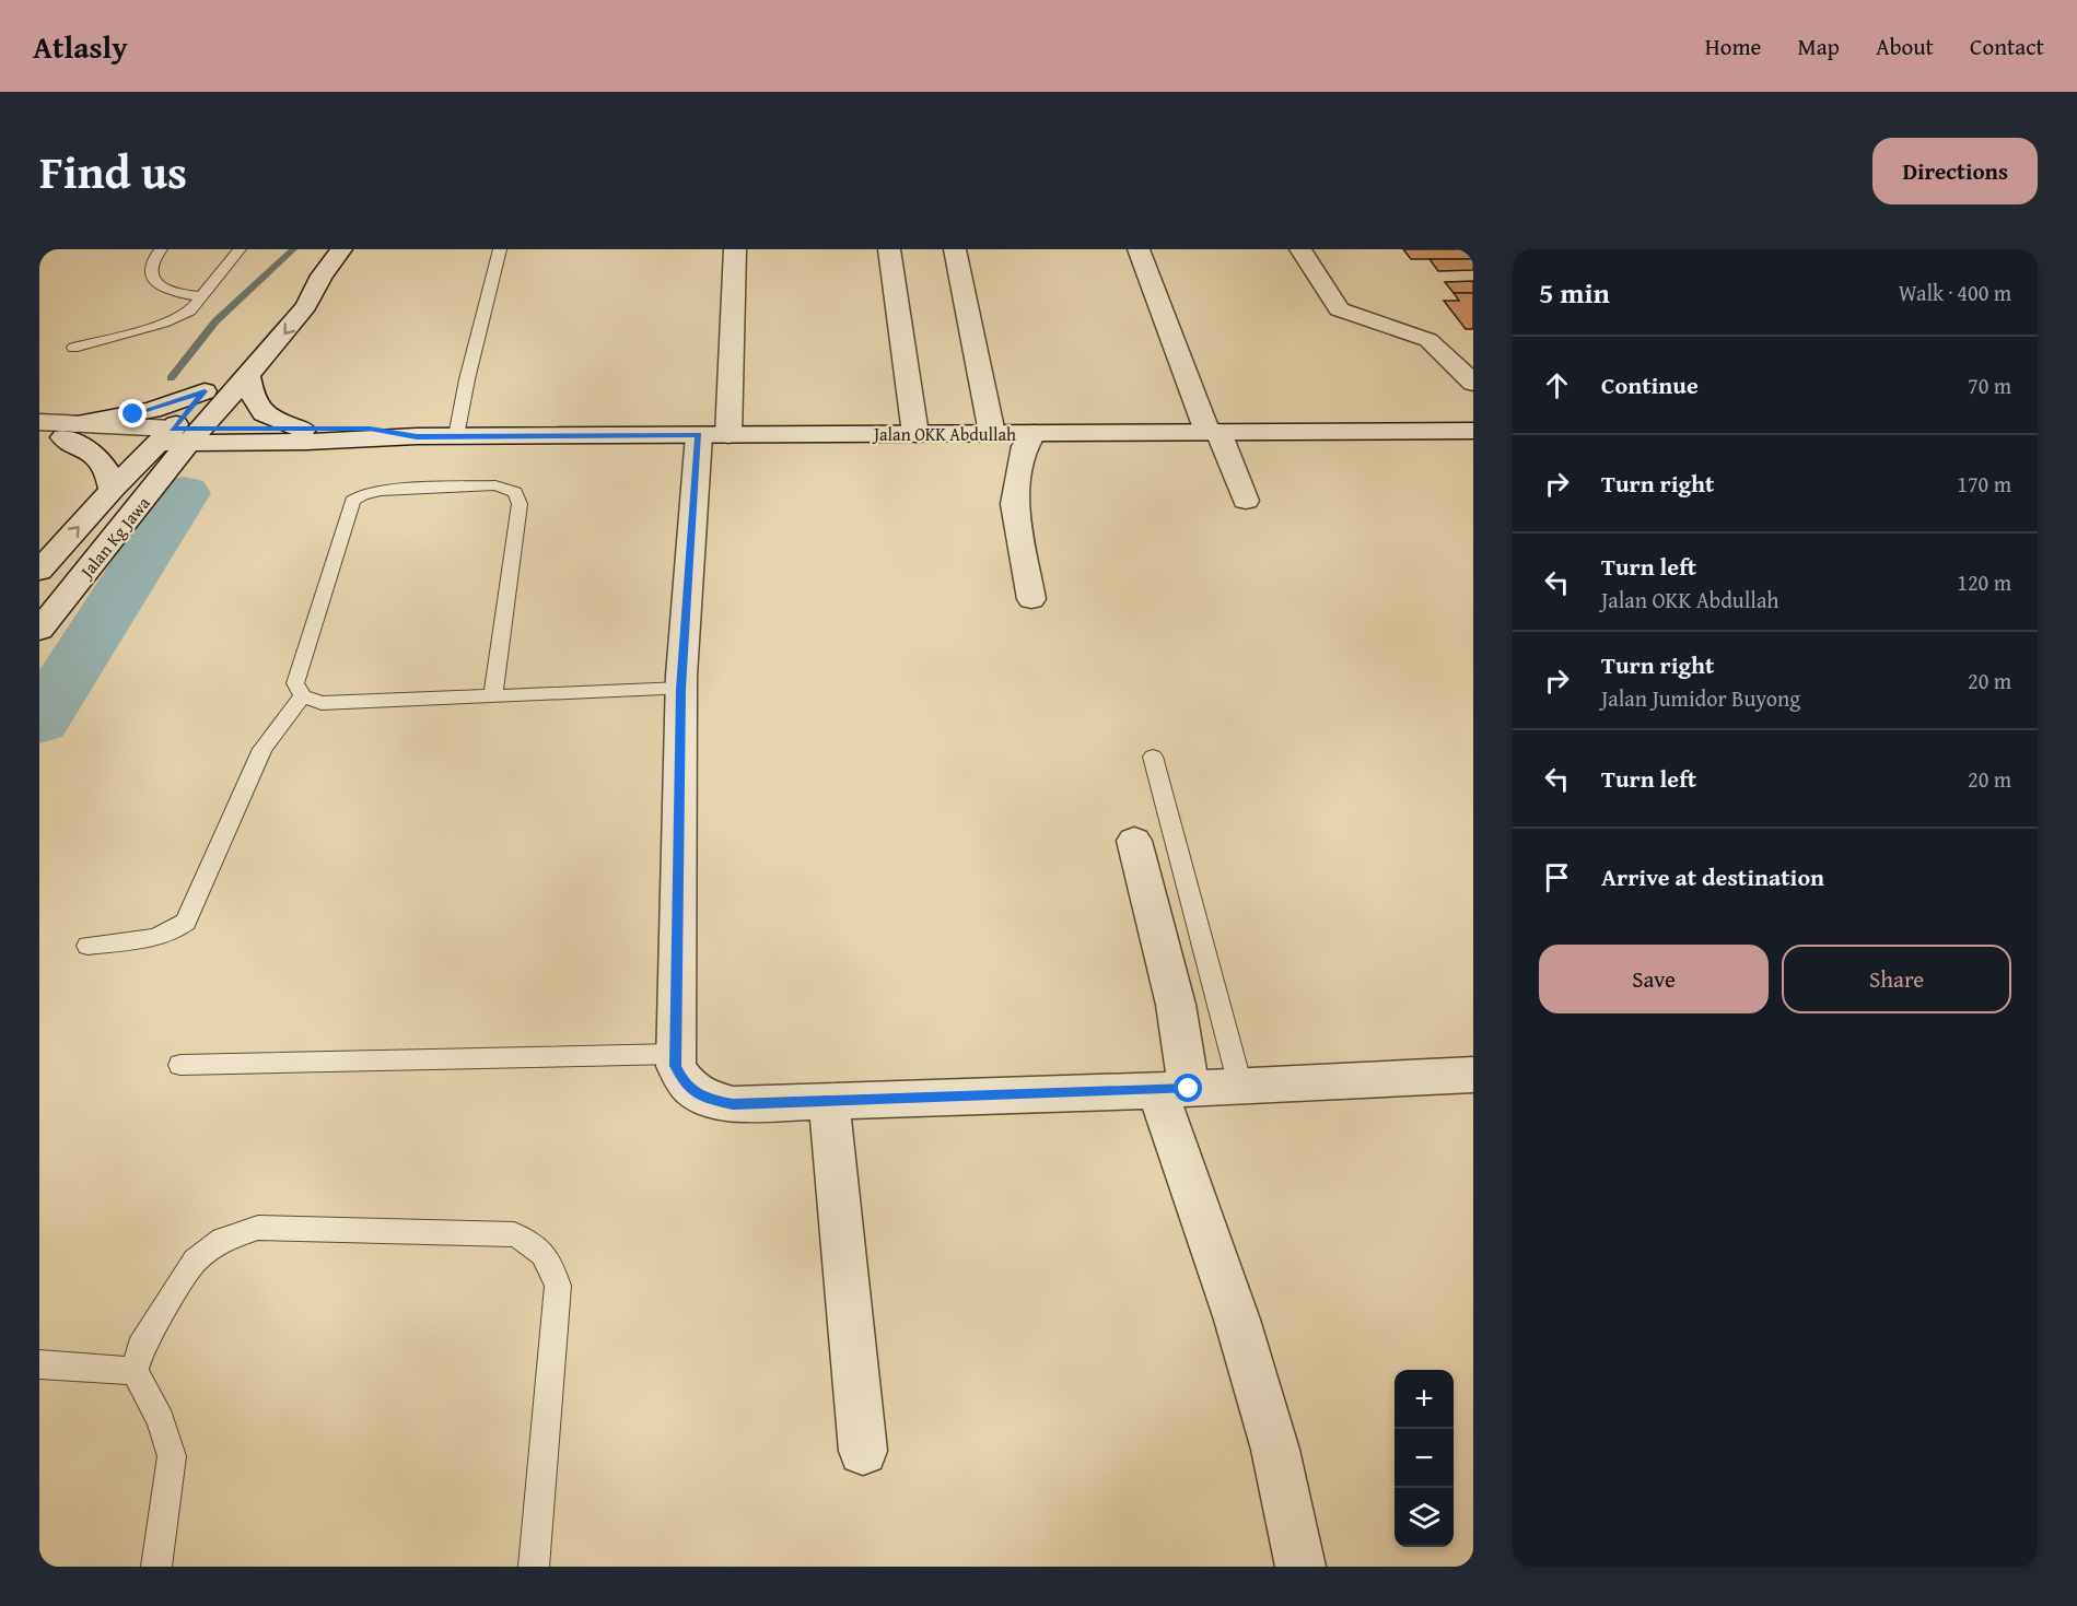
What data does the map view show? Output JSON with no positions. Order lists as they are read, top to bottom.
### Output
{
  "streets": {
    "street": ["Jalan OKK Abdullah", "Jalan Kg Jawa"]
  },
  "crossings": [
    ["Jalan OKK Abdullah", "Jalan Kg Jawa"]
  ],
  "page": {
    "header": "Atlasly",
    "nav": [
      "Home",
      "Map",
      "About",
      "Contact"
    ],
    "title": "Find us",
    "buttons": [
      "Directions",
      ["Save", "Share"]
    ],
    "heading": ["5 min", "Walk · 400 m"],
    "list": [
      ["Continue", "70 m"],
      ["Turn right", "170 m"],
      ["Turn left", "Jalan OKK Abdullah", "120 m"],
      ["Turn right", "Jalan Jumidor Buyong", "20 m"],
      ["Turn left", "20 m"],
      "Arrive at destination"
    ],
    "map_buttons": ["+", "−"]
  }
}
